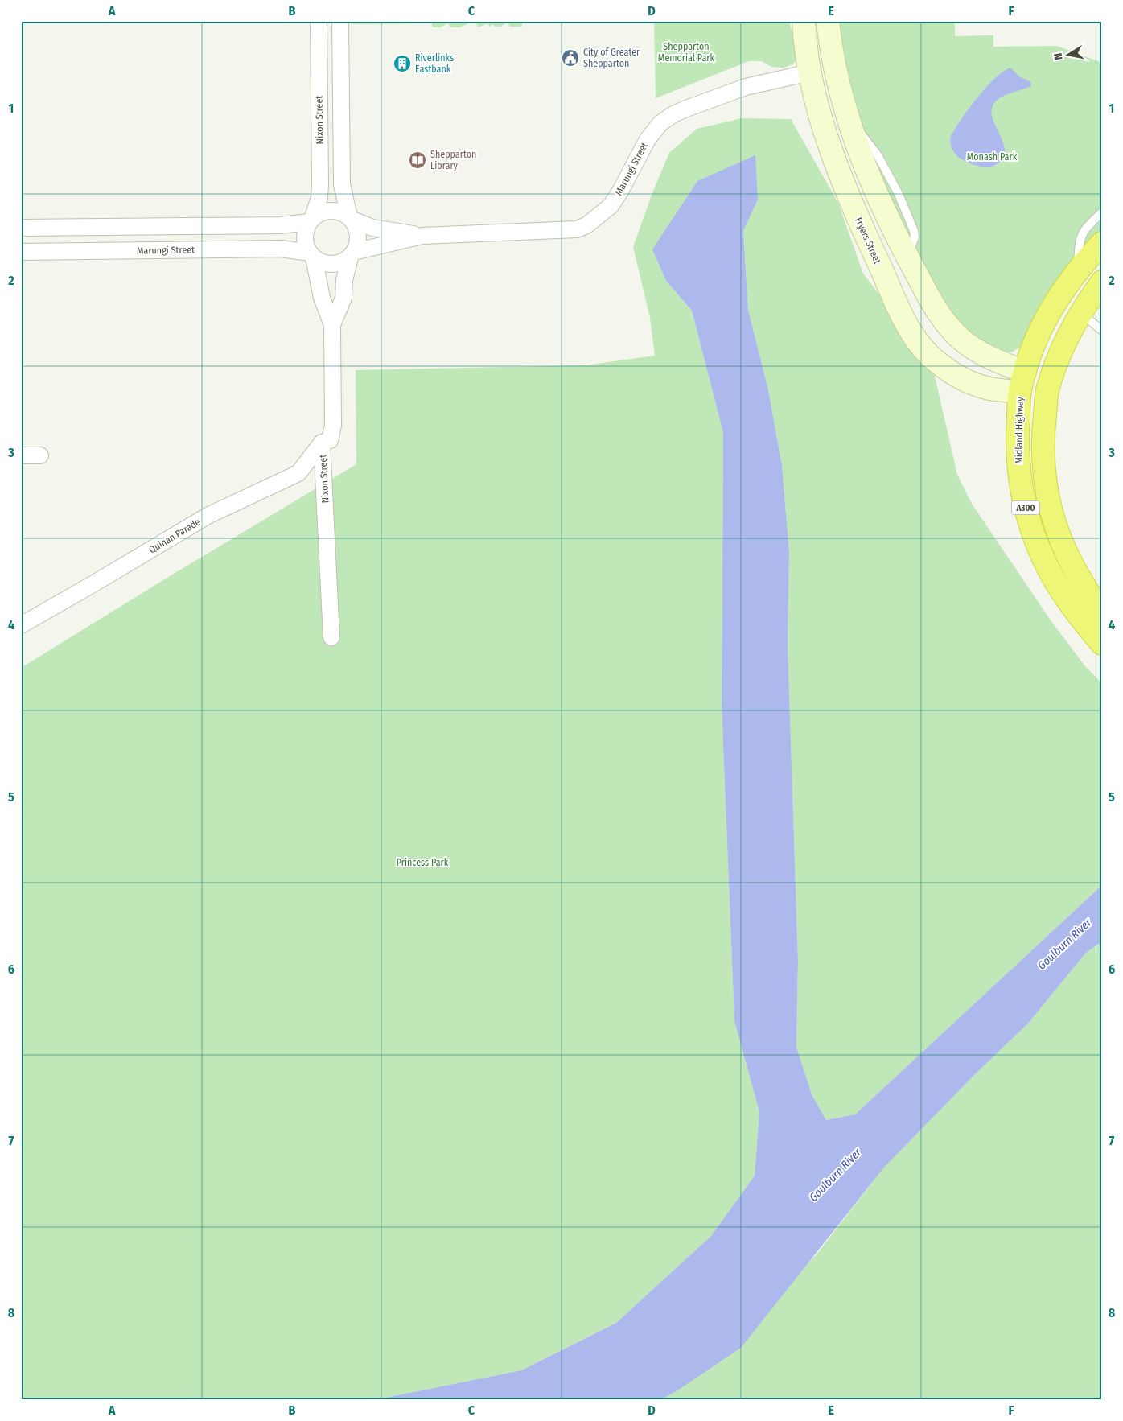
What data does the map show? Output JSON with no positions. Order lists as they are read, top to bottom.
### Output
{
  "streets": {
    "highway": ["Midland Highway", "A300"],
    "street": [
      "Nixon Street",
      "Marungi Street",
      "Fryers Street",
      "Quinan Parade"
    ]
  },
  "crossings": [
    ["Nixon Street", "Marungi Street"],
    ["Nixon Street", "Quinan Parade"],
    ["Marungi Street", "Fryers Street"],
    ["Fryers Street", "Midland Highway"]
  ],
  "water": ["Goulburn River"],
  "parks": ["Shepparton Memorial Park", "Monash Park", "Princess Park"],
  "places": {
    "public building": ["City of Greater Shepparton"],
    "building": ["Riverlinks Eastbank"],
    "library": ["Shepparton Library"]
  },
  "north": "left",
  "grid": {
    "columns": [
      "A",
      "B",
      "C",
      "D",
      "E",
      "F"
    ],
    "rows": [
      "1",
      "2",
      "3",
      "4",
      "5",
      "6",
      "7",
      "8"
    ]
  }
}
